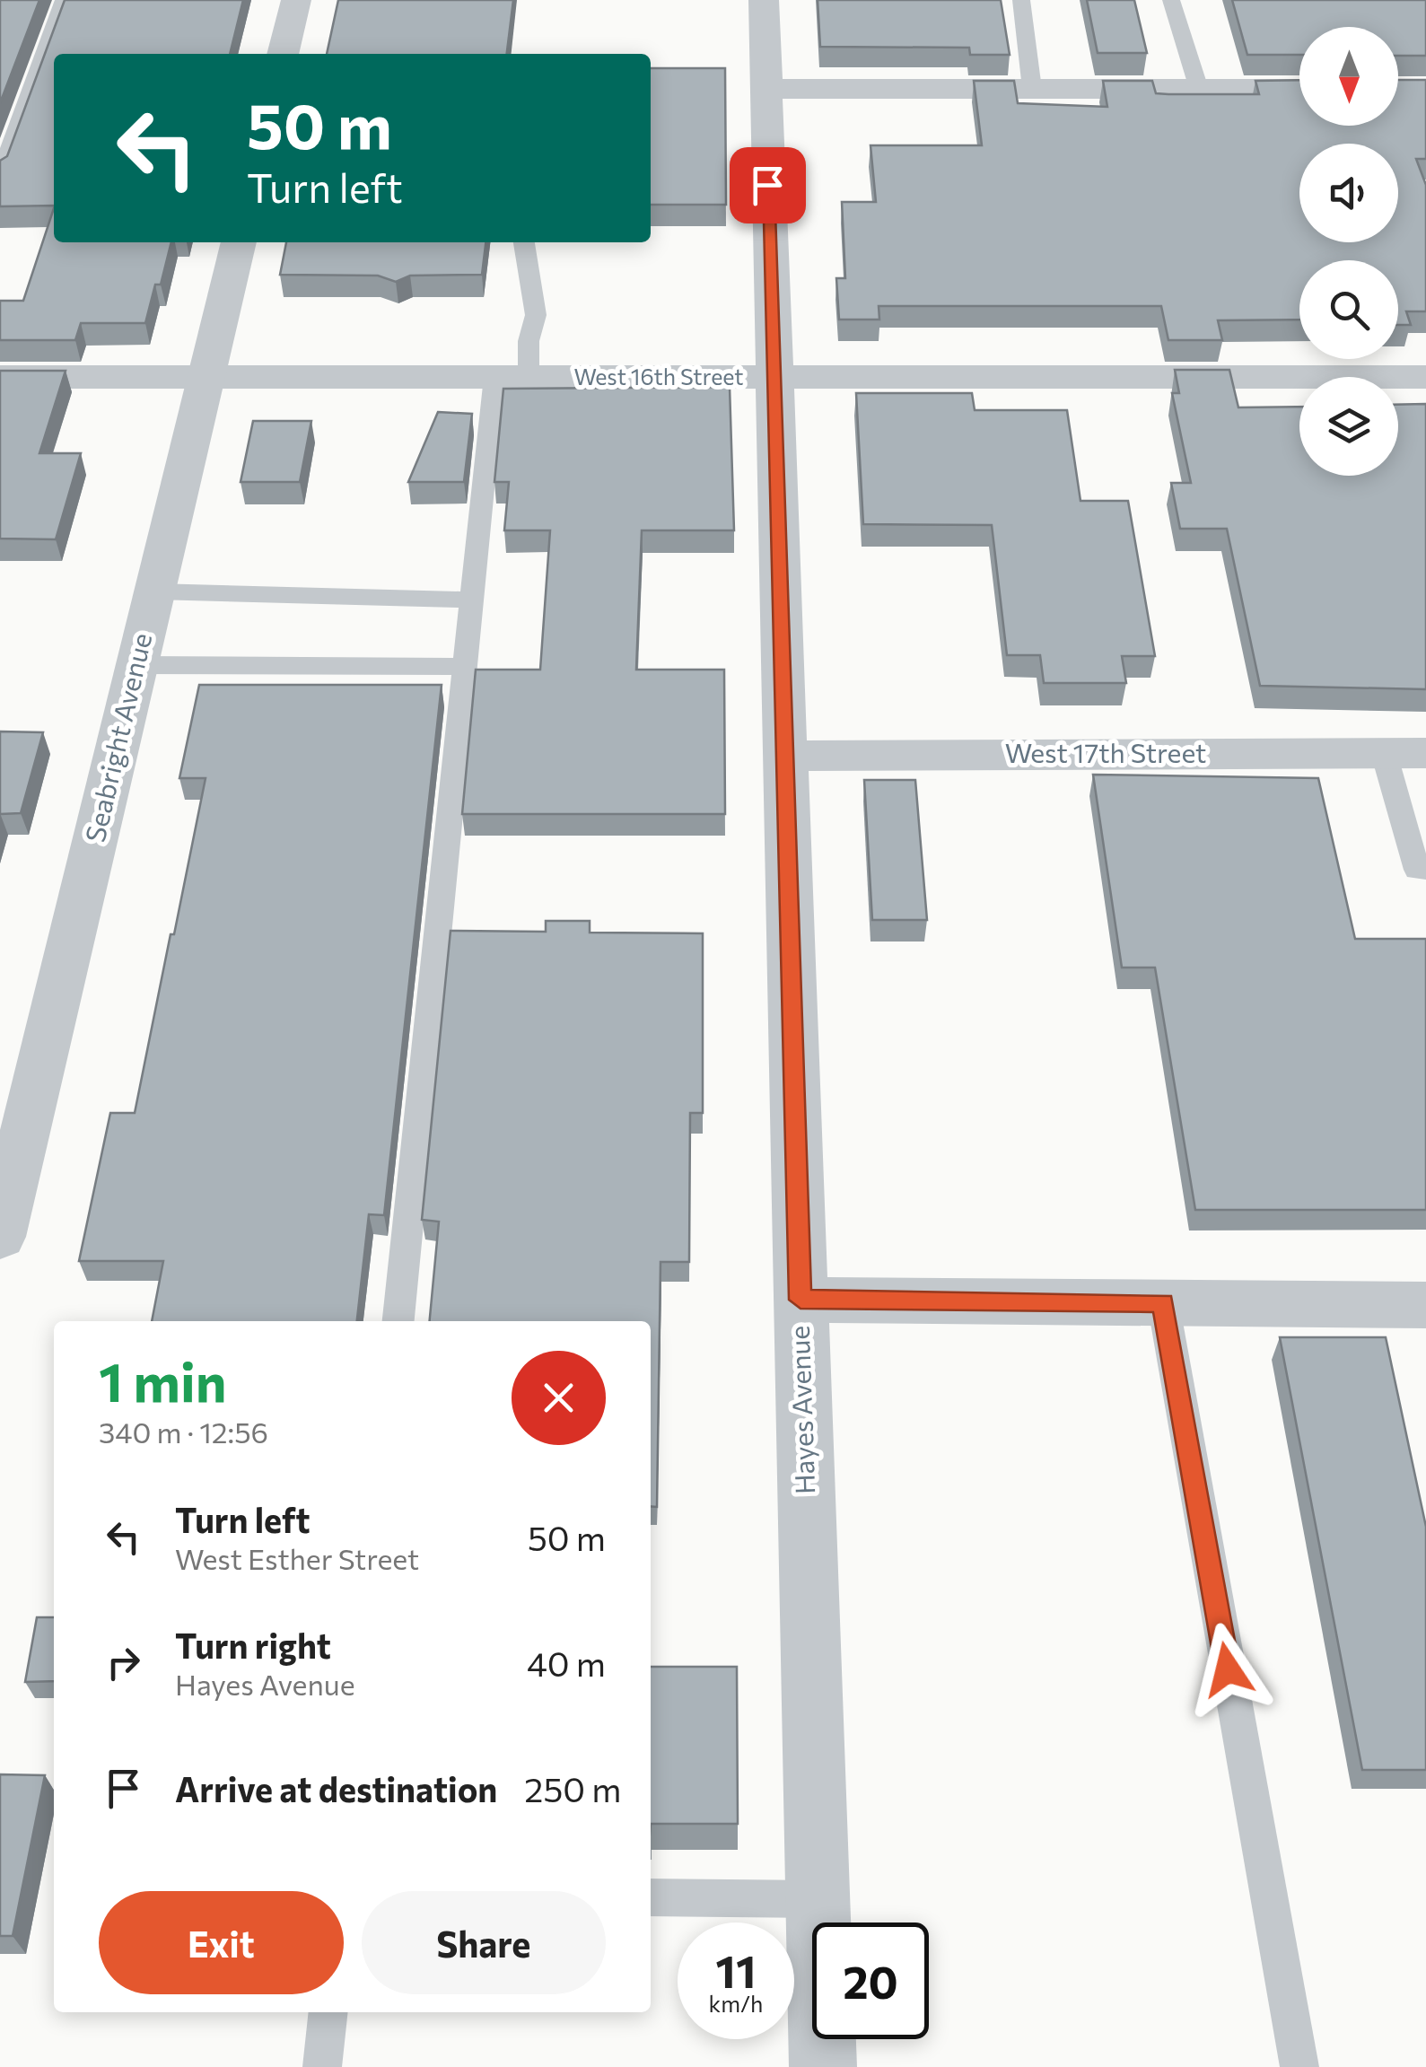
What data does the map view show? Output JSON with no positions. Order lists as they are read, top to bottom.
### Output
{
  "streets": {
    "street": [
      "West 16th Street",
      "Seabright Avenue",
      "West 17th Street",
      "Hayes Avenue"
    ]
  },
  "crossings": [
    ["West 16th Street", "Seabright Avenue"],
    ["West 16th Street", "Hayes Avenue"],
    ["West 17th Street", "Hayes Avenue"]
  ],
  "north": "bottom",
  "page": {
    "turn": ["50 m", "Turn left"],
    "heading": ["1 min", "340 m · 12:56"],
    "list": [
      {
        "name": "Turn left",
        "note": "West Esther Street",
        "value": "50 m"
      },
      {
        "name": "Turn right",
        "note": "Hayes Avenue",
        "value": "40 m"
      },
      {
        "name": "Arrive at destination",
        "value": "250 m"
      }
    ],
    "buttons": ["Exit", "Share"],
    "speed": "11 km/h",
    "limit": "20"
  }
}
